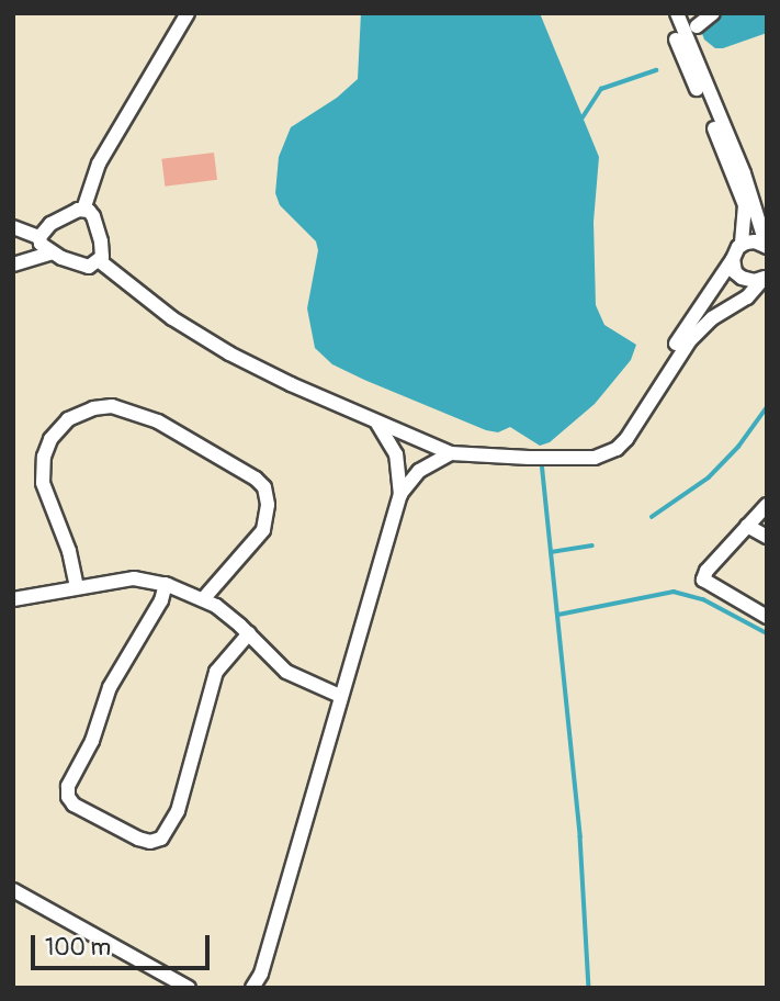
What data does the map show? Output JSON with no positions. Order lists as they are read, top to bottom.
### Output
{
  "scale_bar": "100 m"
}
